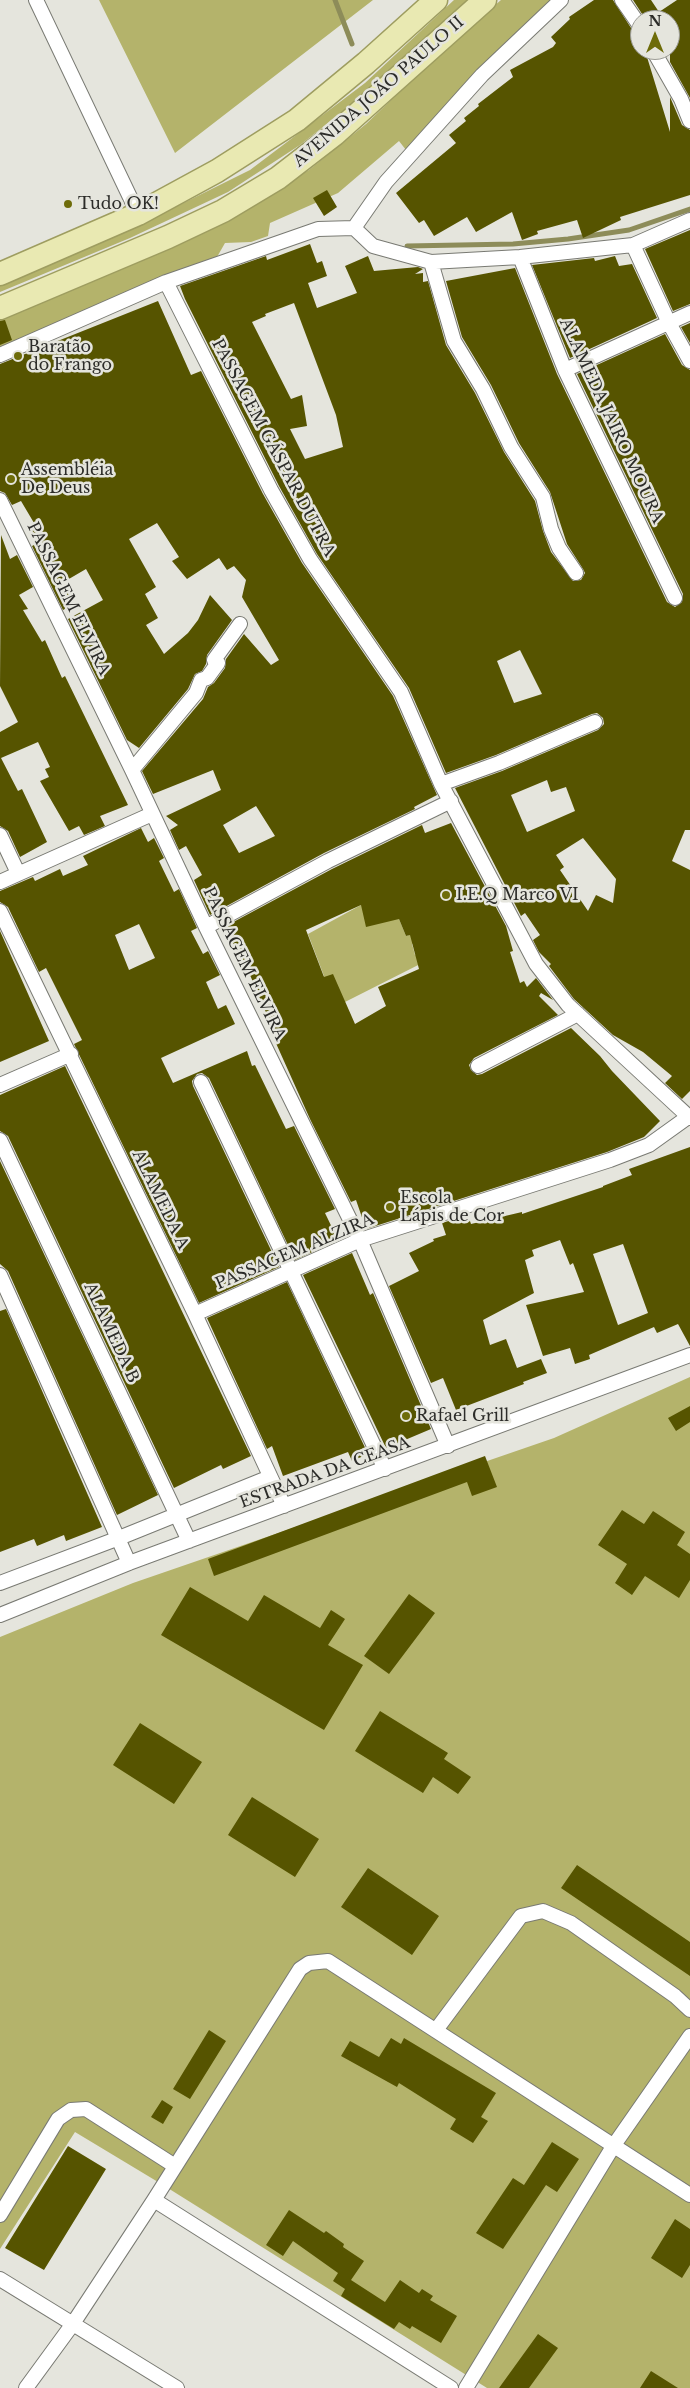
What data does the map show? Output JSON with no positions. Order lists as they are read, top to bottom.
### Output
{
  "streets": {
    "main road": ["AVENIDA JOÃO PAULO II"],
    "street": [
      "ALAMEDA JAIRO MOURA",
      "PASSAGEM GÁSPAR DUTRA",
      "PASSAGEM ELVIRA",
      "ALAMEDA A",
      "PASSAGEM ALZIRA",
      "ALAMEDA B",
      "ESTRADA DA CEASA"
    ]
  },
  "crossings": [
    ["PASSAGEM GÁSPAR DUTRA", "PASSAGEM ALZIRA"],
    ["PASSAGEM ELVIRA", "PASSAGEM ALZIRA"],
    ["PASSAGEM ELVIRA", "ESTRADA DA CEASA"],
    ["ALAMEDA A", "PASSAGEM ALZIRA"],
    ["ALAMEDA A", "ESTRADA DA CEASA"],
    ["ALAMEDA B", "ESTRADA DA CEASA"]
  ],
  "places": [
    "Tudo OK!",
    "Baratão do Frango",
    "Assembléia De Deus",
    "I.E.Q Marco VI",
    "Escola Lápis de Cor",
    "Rafael Grill"
  ],
  "north": "top"
}
